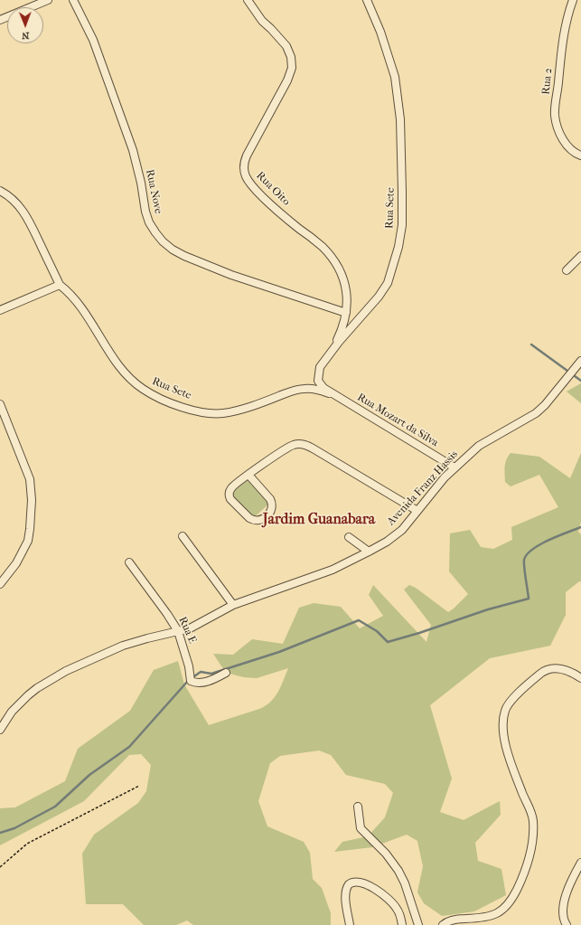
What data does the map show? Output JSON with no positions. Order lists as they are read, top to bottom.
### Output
{
  "streets": {
    "street": [
      "Rua 2",
      "Rua Oito",
      "Rua Nove",
      "Rua Sete",
      "Rua Mozart da Silva",
      "Avenida Franz Hassis",
      "Rua E"
    ]
  },
  "crossings": [
    ["Rua Oito", "Rua Nove"],
    ["Rua Oito", "Rua Sete"],
    ["Rua Sete", "Rua Mozart da Silva"],
    ["Rua Mozart da Silva", "Avenida Franz Hassis"],
    ["Avenida Franz Hassis", "Rua E"]
  ],
  "districts": ["Jardim Guanabara"],
  "north": "bottom"
}
